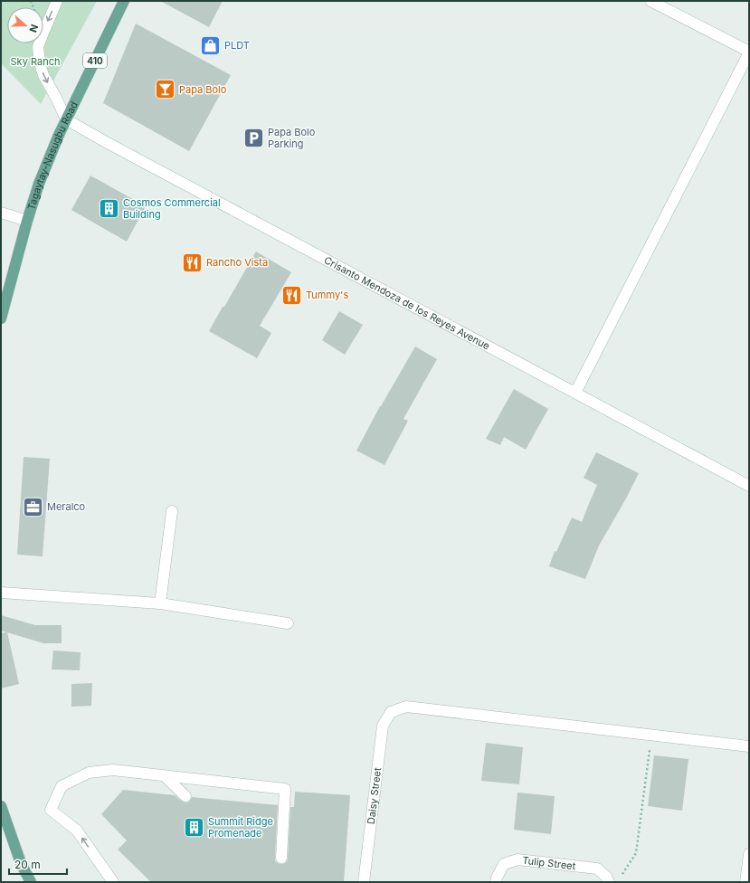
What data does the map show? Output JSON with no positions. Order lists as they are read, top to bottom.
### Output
{
  "streets": {
    "main road": ["410", "Tagaytay-Nasugbu Road"],
    "street": ["Crisanto Mendoza de los Reyes Avenue", "Daisy Street", "Tulip Street"]
  },
  "crossings": [
    ["Tagaytay-Nasugbu Road", "Crisanto Mendoza de los Reyes Avenue"]
  ],
  "parks": ["Sky Ranch"],
  "places": {
    "shop": ["PLDT"],
    "bar": ["Papa Bolo"],
    "parking": ["Papa Bolo Parking"],
    "building": ["Cosmos Commercial Building", "Summit Ridge Promenade"],
    "restaurant": ["Rancho Vista", "Tummy's"],
    "office": ["Meralco"]
  },
  "scale_bar": "20 m",
  "north": "right"
}
